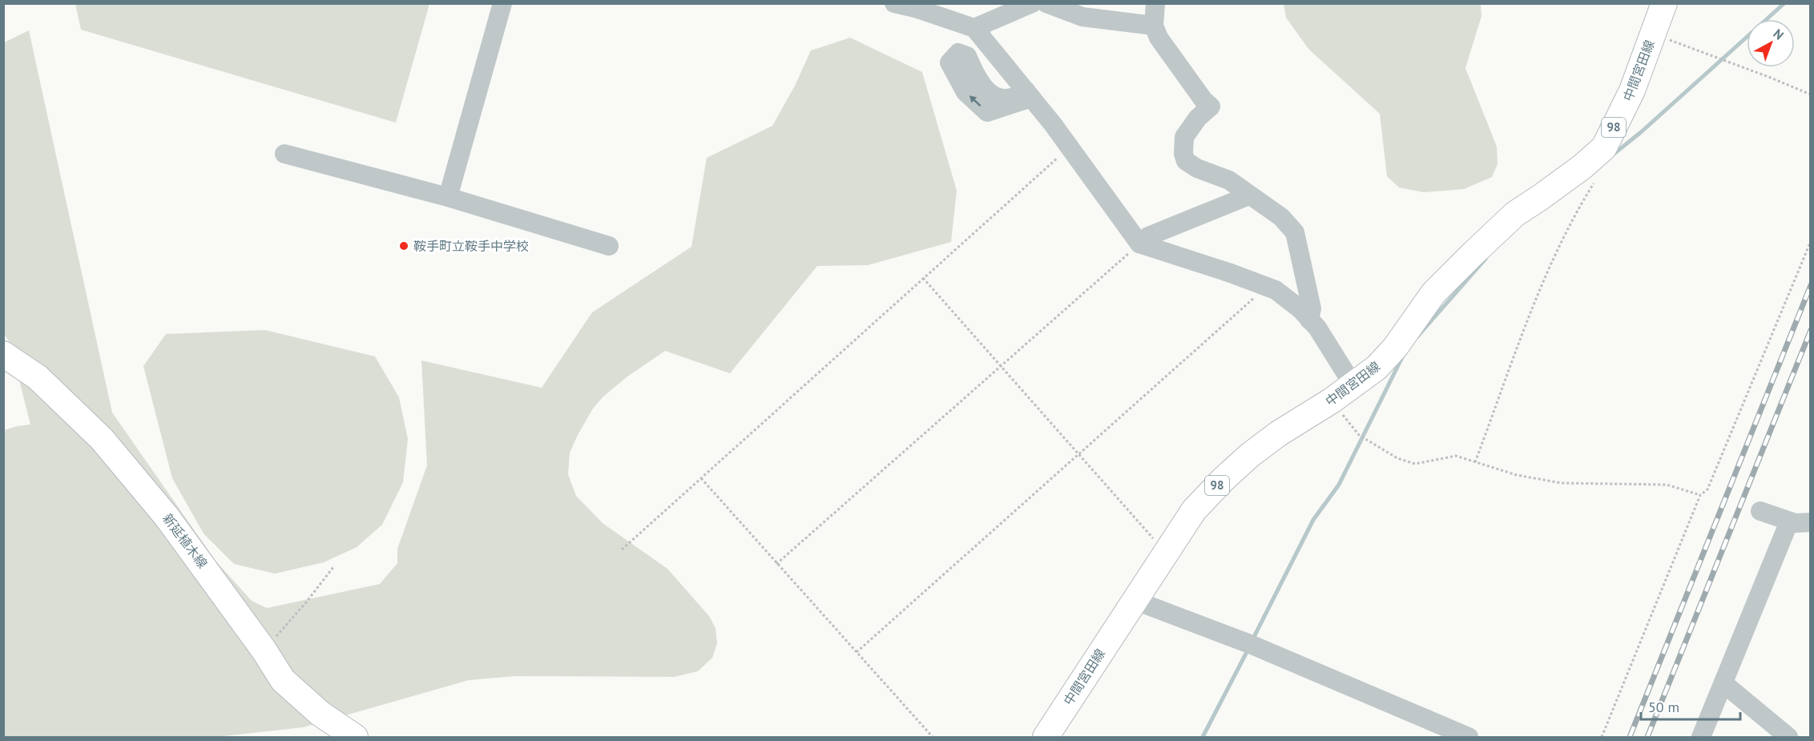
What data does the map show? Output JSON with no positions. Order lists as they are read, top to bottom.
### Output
{
  "streets": {
    "main road": ["中間宮田線", "98", "新延植木線"]
  },
  "places": ["鞍手町立鞍手中学校"],
  "scale_bar": "50 m",
  "north": "top right"
}
